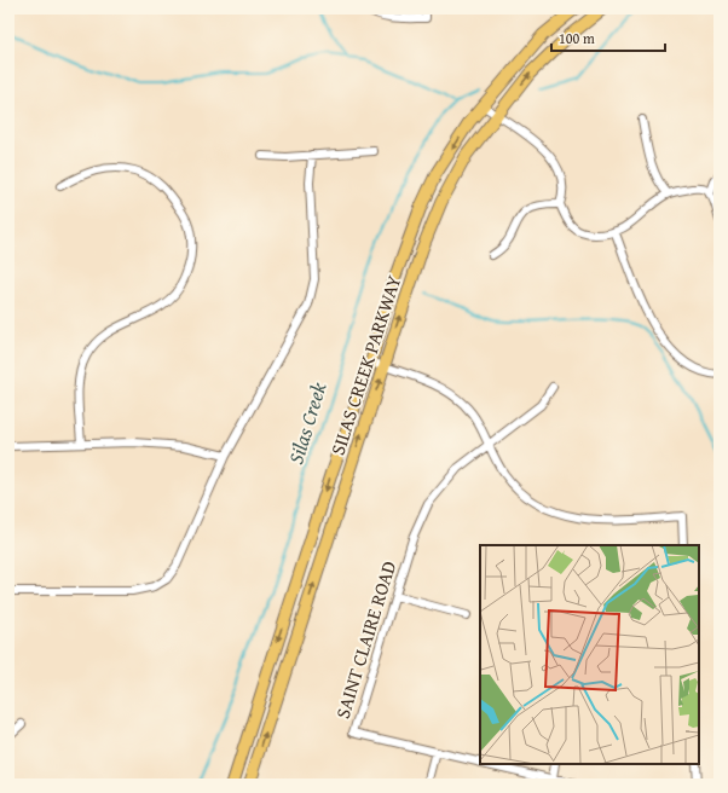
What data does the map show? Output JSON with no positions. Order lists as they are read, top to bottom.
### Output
{
  "streets": {
    "main road": ["SILAS CREEK PARKWAY"],
    "street": ["SAINT CLAIRE ROAD"]
  },
  "water": ["Silas Creek"],
  "scale_bar": "100 m"
}
